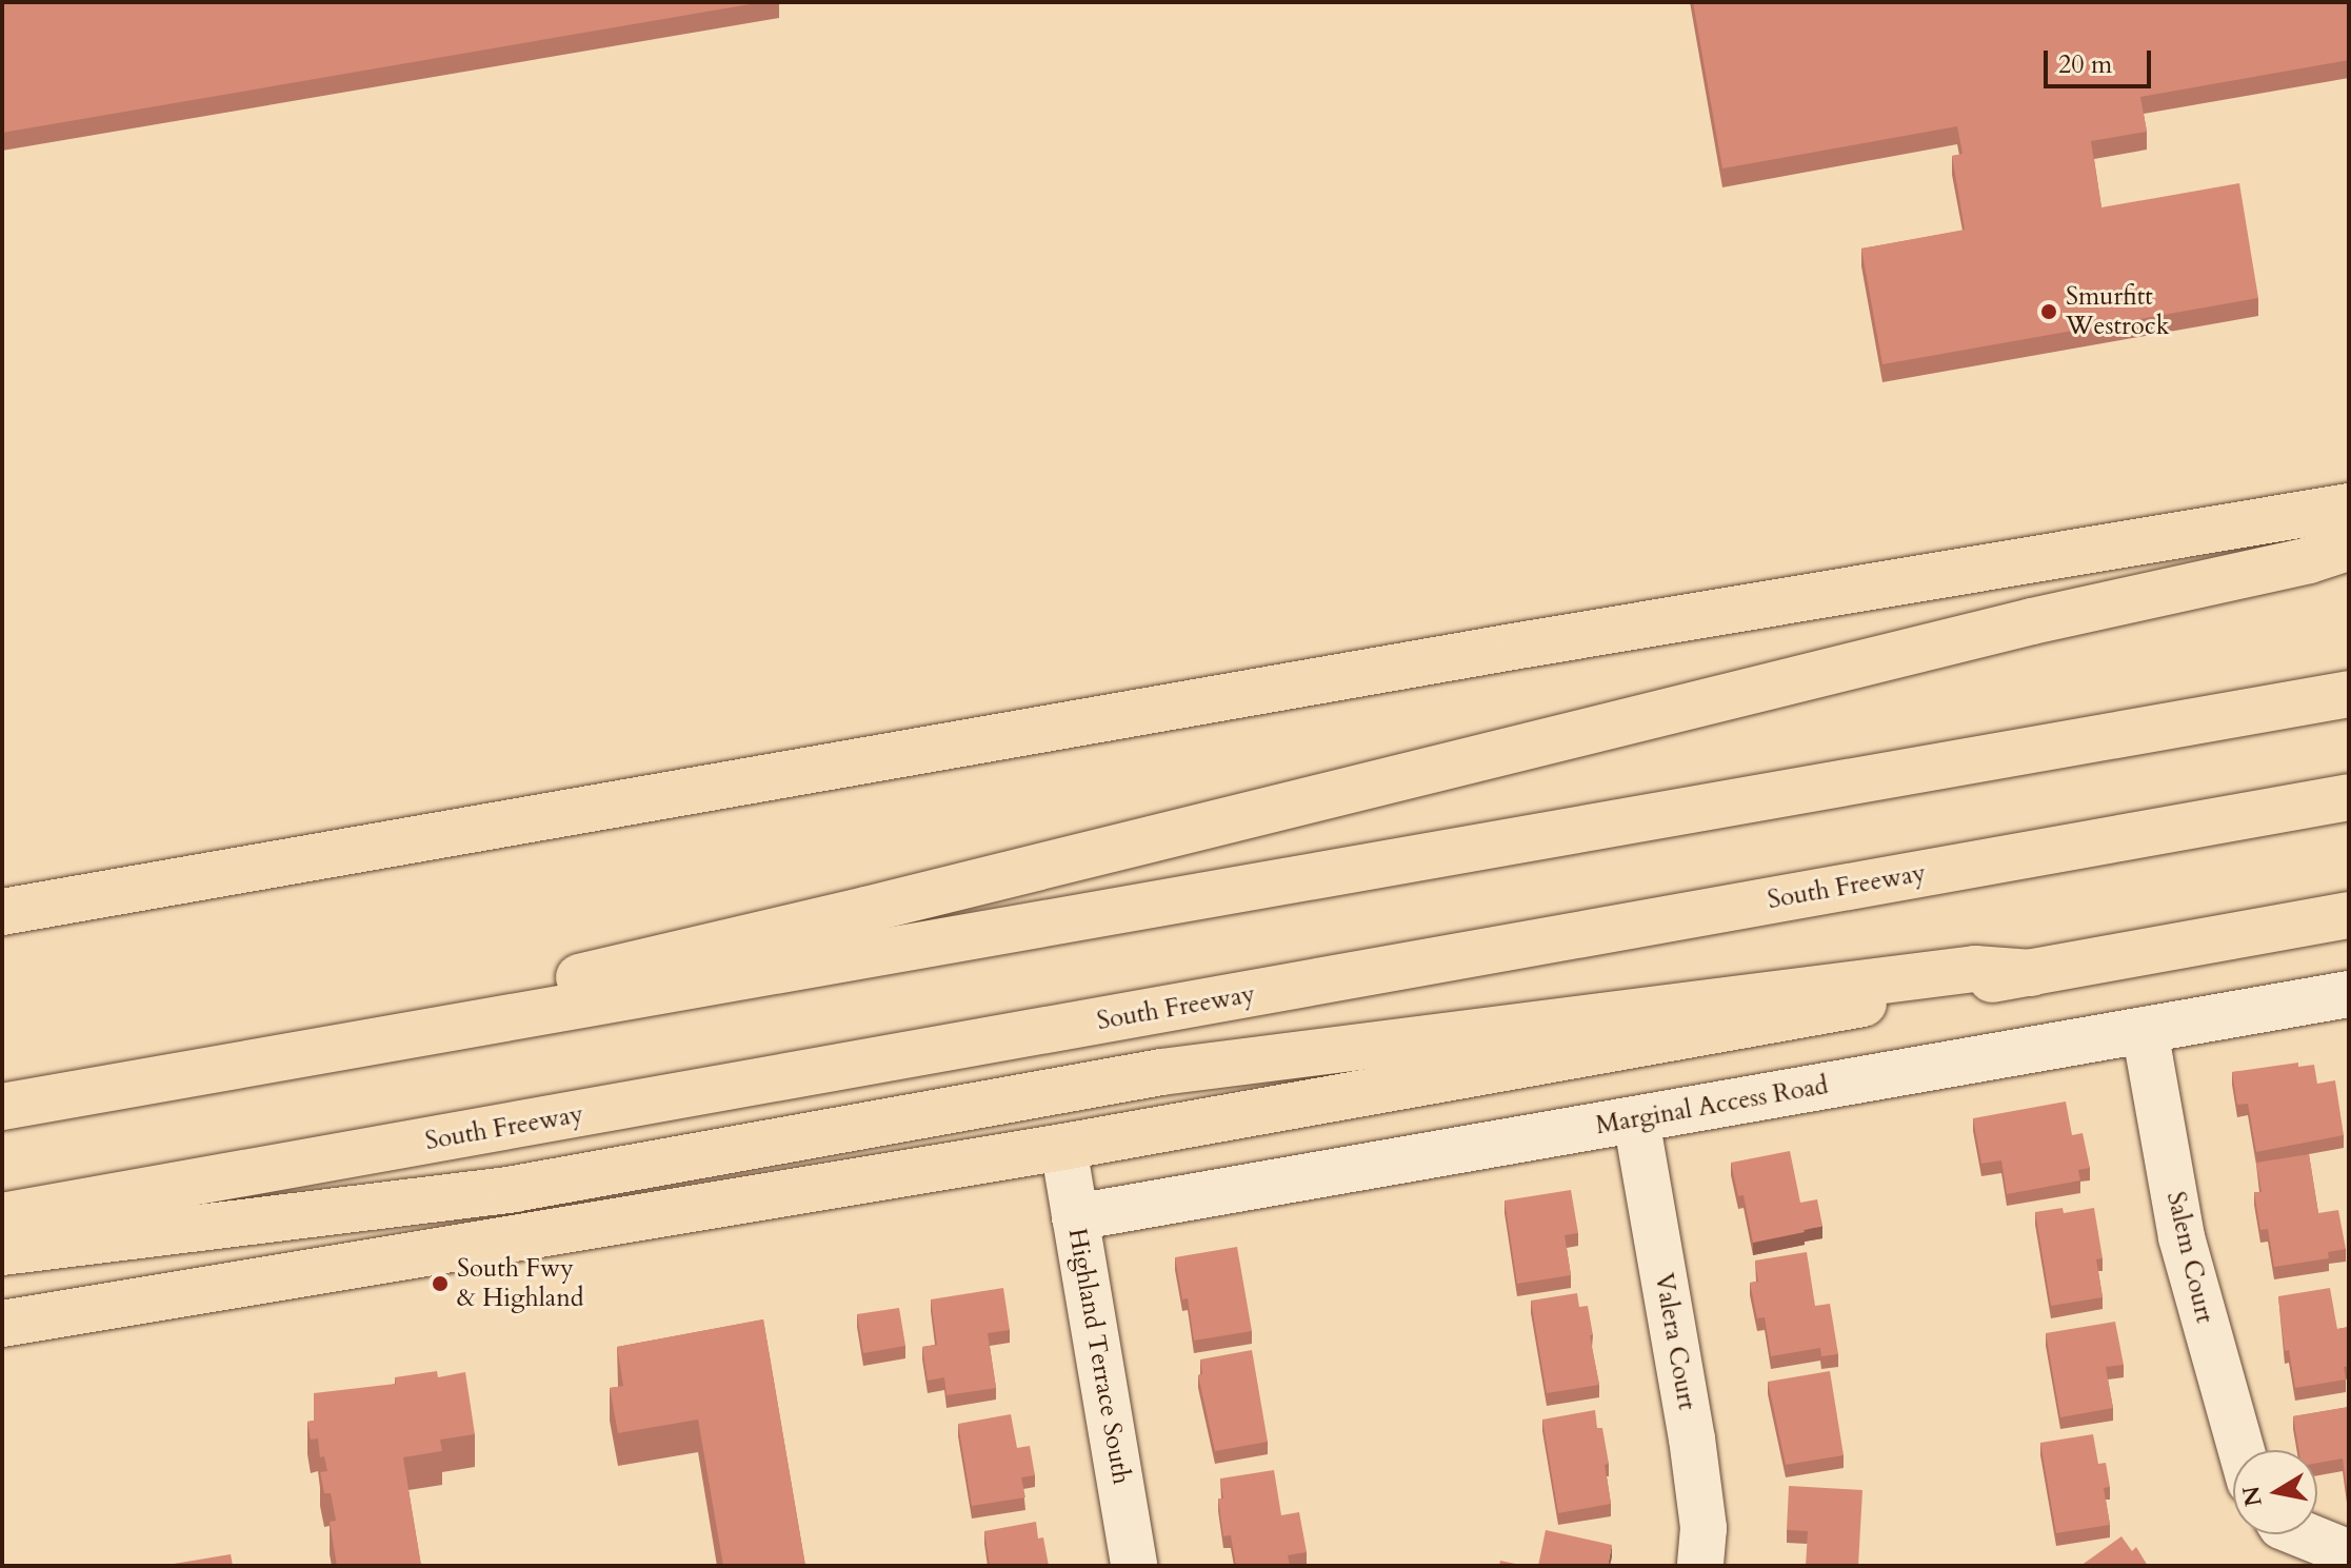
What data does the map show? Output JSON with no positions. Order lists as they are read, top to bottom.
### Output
{
  "streets": {
    "main road": ["South Freeway"],
    "street": [
      "Marginal Access Road",
      "Salem Court",
      "Valera Court",
      "Highland Terrace South"
    ]
  },
  "crossings": [
    ["Marginal Access Road", "Salem Court"],
    ["Marginal Access Road", "Valera Court"],
    ["Marginal Access Road", "Highland Terrace South"]
  ],
  "places": ["Smurfitt Westrock", "South Fwy & Highland"],
  "scale_bar": "20 m",
  "north": "left"
}
